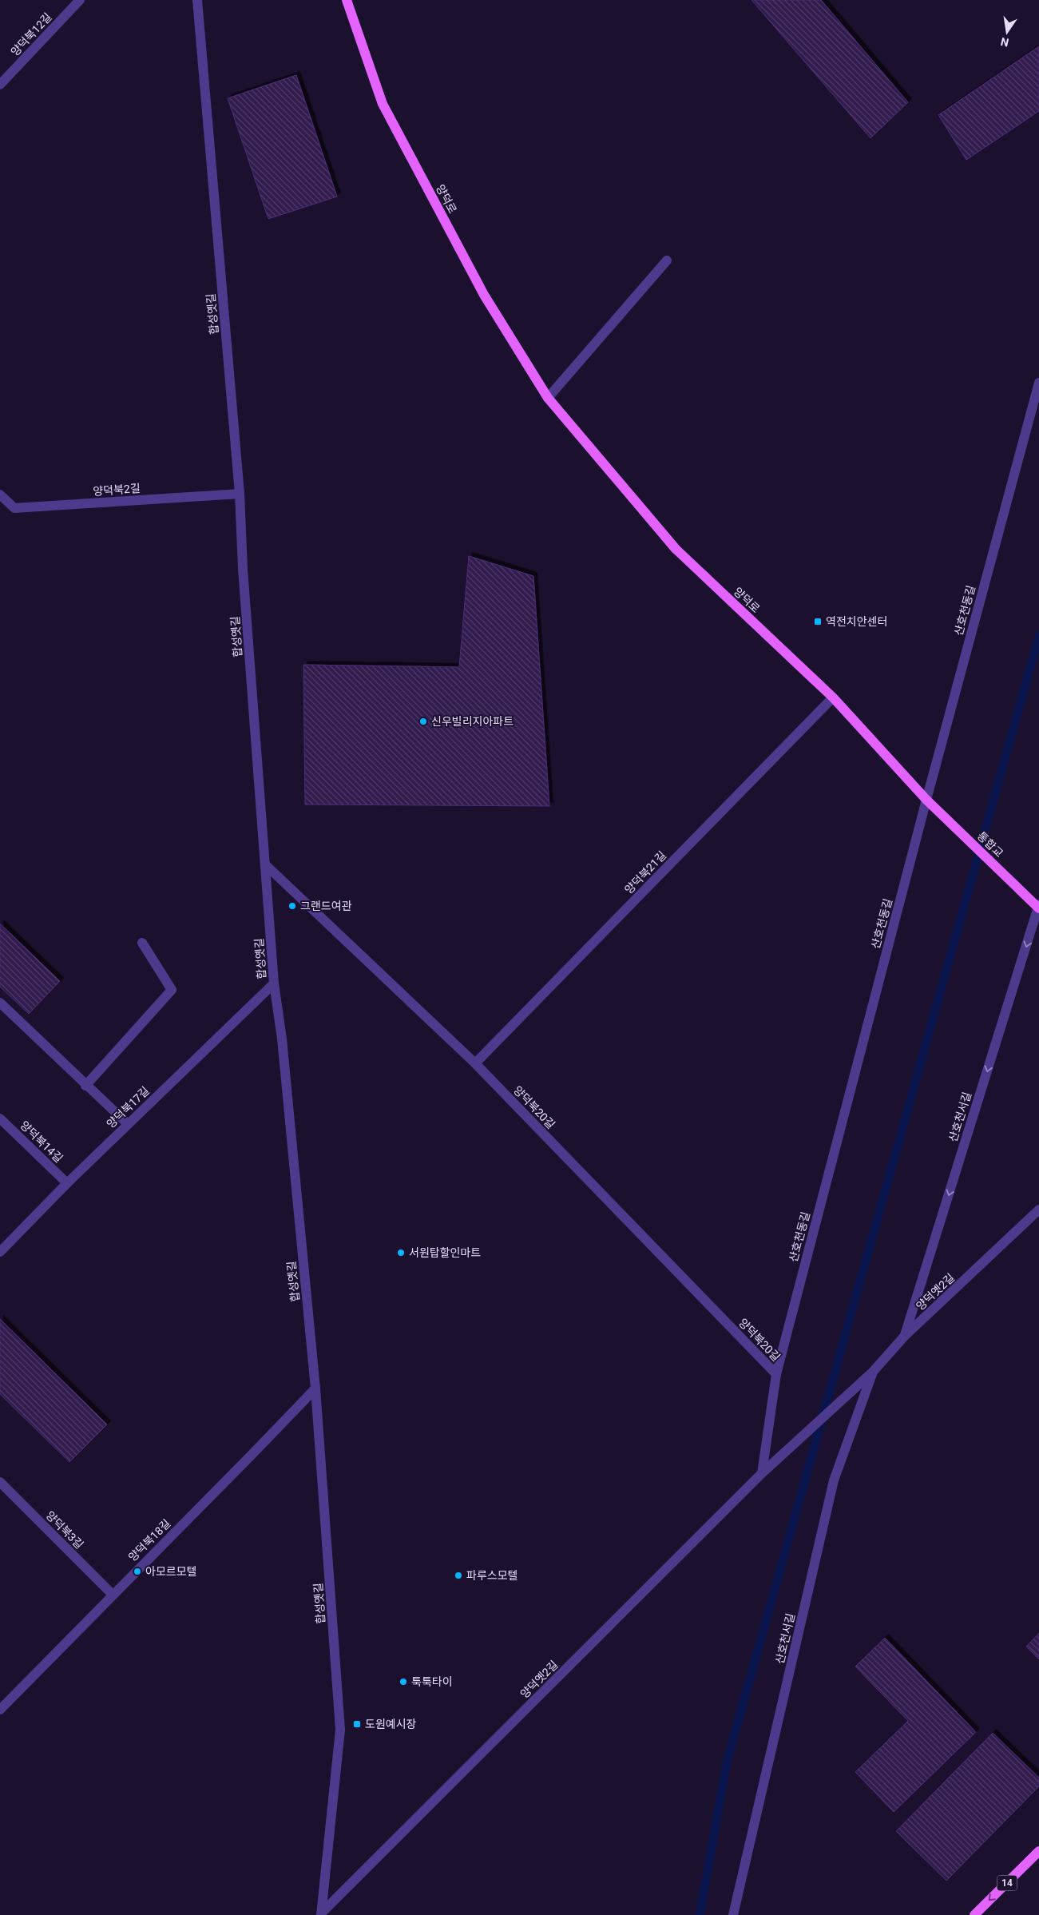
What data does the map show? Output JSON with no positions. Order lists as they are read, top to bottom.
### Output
{
  "streets": {
    "main road": ["양덕로", "통합교", "14"],
    "street": [
      "양덕북12길",
      "합성옛길",
      "양덕북2길",
      "산호천동길",
      "양덕북21길",
      "양덕북17길",
      "양덕북20길",
      "산호천서길",
      "양덕북14길",
      "양덕옛2길",
      "양덕북3길",
      "양덕북18길"
    ]
  },
  "crossings": [
    ["양덕로", "산호천동길"],
    ["양덕로", "통합교"],
    ["양덕로", "양덕북21길"],
    ["합성옛길", "양덕북2길"],
    ["합성옛길", "양덕북17길"],
    ["합성옛길", "양덕북20길"],
    ["합성옛길", "양덕옛2길"],
    ["합성옛길", "양덕북18길"],
    ["산호천동길", "양덕북20길"],
    ["산호천동길", "양덕옛2길"],
    ["통합교", "산호천서길"],
    ["양덕북21길", "양덕북20길"],
    ["양덕북17길", "양덕북14길"],
    ["산호천서길", "양덕옛2길"],
    ["양덕북3길", "양덕북18길"]
  ],
  "one_way": ["산호천서길"],
  "places": {
    "transit": ["역전치안센터", "도원예시장"],
    "other": [
      "신우빌리지아파트",
      "그랜드여관",
      "서원탑할인마트",
      "아모르모텔",
      "파루스모텔",
      "툭툭타이"
    ]
  },
  "north": "bottom"
}
